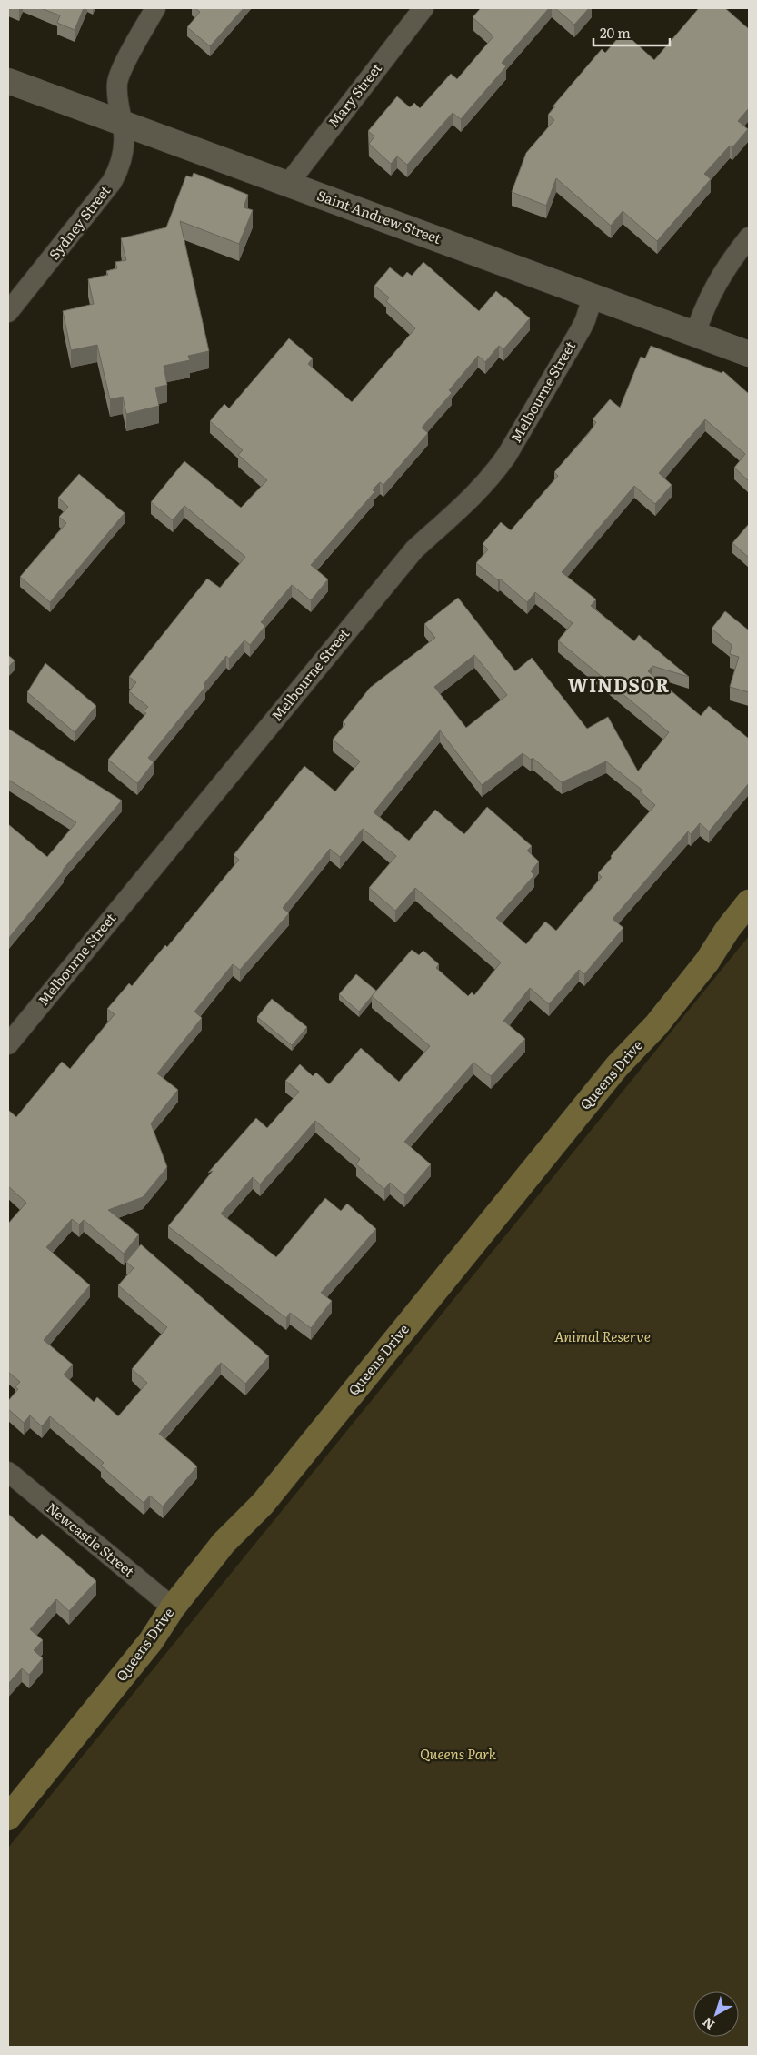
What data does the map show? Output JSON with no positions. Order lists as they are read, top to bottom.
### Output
{
  "streets": {
    "main road": ["Queens Drive"],
    "street": [
      "Mary Street",
      "Saint Andrew Street",
      "Sydney Street",
      "Melbourne Street",
      "Newcastle Street"
    ]
  },
  "crossings": [
    ["Mary Street", "Saint Andrew Street"],
    ["Saint Andrew Street", "Sydney Street"],
    ["Saint Andrew Street", "Melbourne Street"],
    ["Queens Drive", "Newcastle Street"]
  ],
  "districts": ["WINDSOR"],
  "parks": ["Animal Reserve", "Queens Park"],
  "scale_bar": "20 m",
  "north": "bottom left"
}
